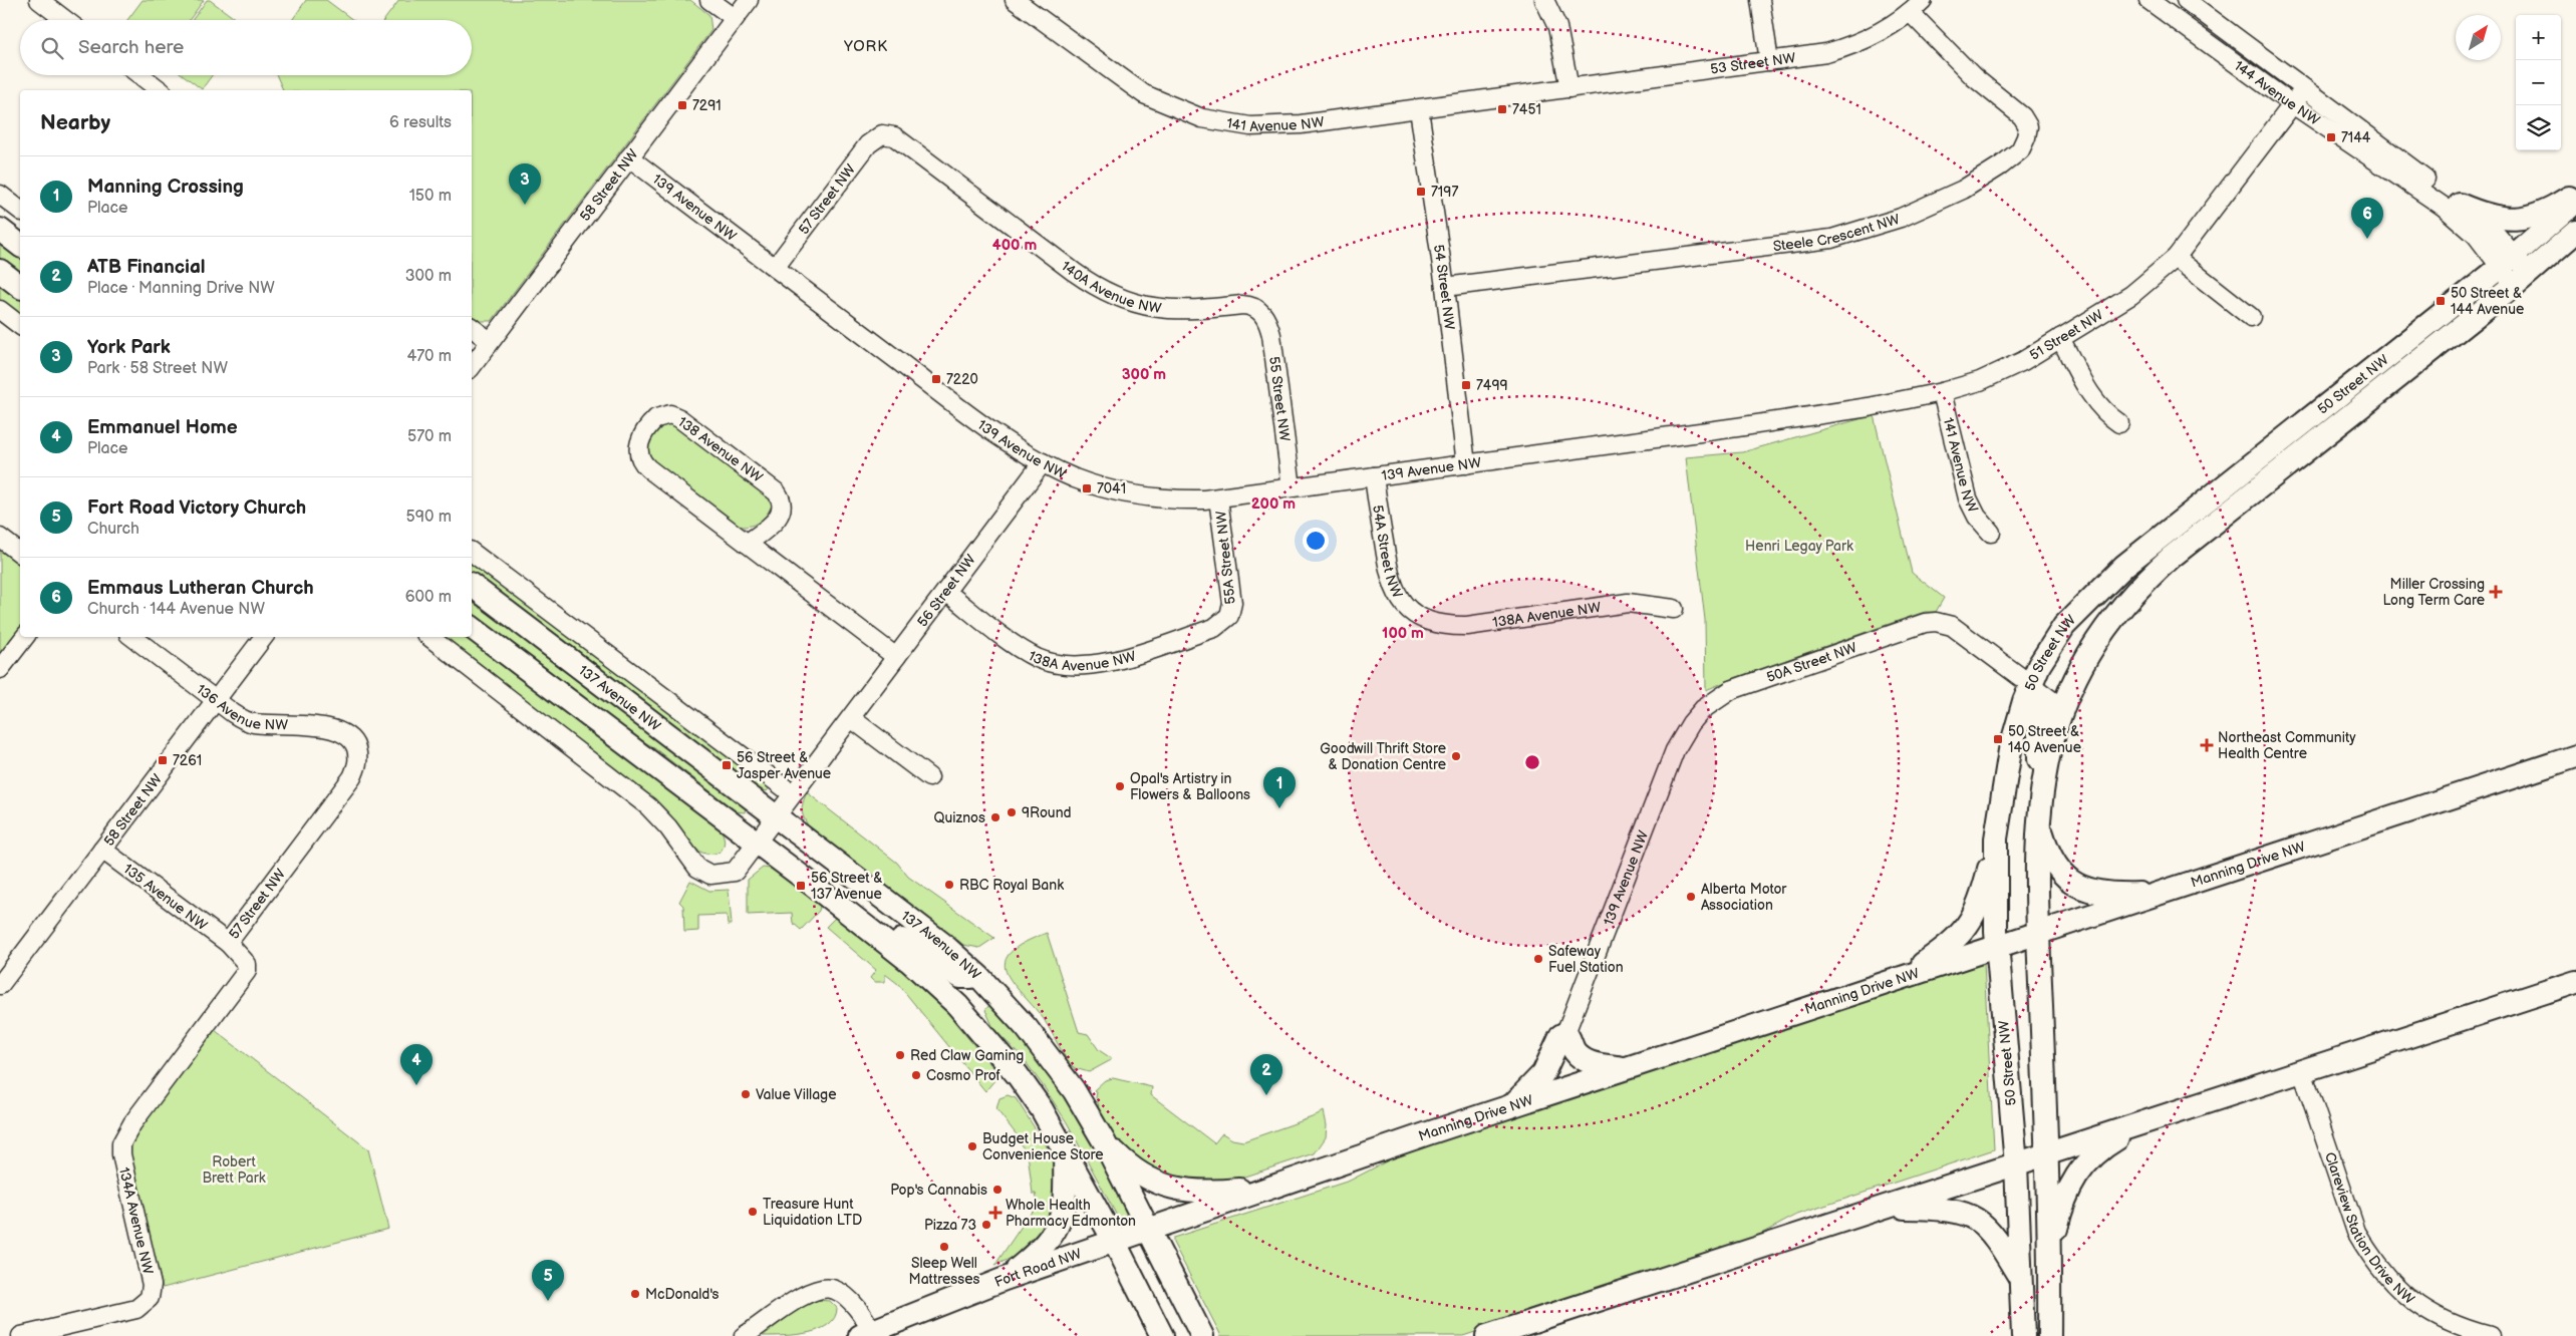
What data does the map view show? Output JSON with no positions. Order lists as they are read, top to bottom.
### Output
{
  "streets": {
    "main road": [
      "50 Street NW",
      "137 Avenue NW",
      "Manning Drive NW",
      "Fort Road NW"
    ],
    "street": [
      "53 Street NW",
      "144 Avenue NW",
      "141 Avenue NW",
      "58 Street NW",
      "57 Street NW",
      "139 Avenue NW",
      "Steele Crescent NW",
      "140A Avenue NW",
      "54 Street NW",
      "51 Street NW",
      "55 Street NW",
      "138 Avenue NW",
      "54A Street NW",
      "55A Street NW",
      "56 Street NW",
      "138A Avenue NW",
      "50A Street NW",
      "136 Avenue NW",
      "135 Avenue NW",
      "134A Avenue NW",
      "Clareview Station Drive NW"
    ]
  },
  "crossings": [
    ["53 Street NW", "141 Avenue NW"],
    ["53 Street NW", "Steele Crescent NW"],
    ["144 Avenue NW", "51 Street NW"],
    ["144 Avenue NW", "50 Street NW"],
    ["141 Avenue NW", "54 Street NW"],
    ["141 Avenue NW", "51 Street NW"],
    ["58 Street NW", "139 Avenue NW"],
    ["58 Street NW", "136 Avenue NW"],
    ["58 Street NW", "135 Avenue NW"],
    ["57 Street NW", "139 Avenue NW"],
    ["57 Street NW", "140A Avenue NW"],
    ["57 Street NW", "136 Avenue NW"],
    ["57 Street NW", "135 Avenue NW"],
    ["57 Street NW", "134A Avenue NW"],
    ["139 Avenue NW", "54 Street NW"],
    ["139 Avenue NW", "51 Street NW"],
    ["139 Avenue NW", "55 Street NW"],
    ["139 Avenue NW", "54A Street NW"],
    ["139 Avenue NW", "55A Street NW"],
    ["139 Avenue NW", "56 Street NW"],
    ["139 Avenue NW", "50A Street NW"],
    ["Steele Crescent NW", "54 Street NW"],
    ["140A Avenue NW", "55 Street NW"],
    ["50 Street NW", "50A Street NW"],
    ["50 Street NW", "Manning Drive NW"],
    ["138 Avenue NW", "56 Street NW"],
    ["54A Street NW", "138A Avenue NW"],
    ["55A Street NW", "138A Avenue NW"],
    ["56 Street NW", "138A Avenue NW"],
    ["56 Street NW", "137 Avenue NW"],
    ["137 Avenue NW", "Manning Drive NW"],
    ["137 Avenue NW", "Fort Road NW"],
    ["Manning Drive NW", "Fort Road NW"]
  ],
  "districts": ["YORK"],
  "parks": ["Henri Legay Park", "Robert Brett Park"],
  "places": {
    "transit": [
      "7291",
      "7451",
      "7144",
      "7197",
      "50 Street & 144 Avenue",
      "7220",
      "7499",
      "7041",
      "50 Street & 140 Avenue",
      "7261",
      "56 Street & Jasper Avenue",
      "56 Street & 137 Avenue"
    ],
    "health": ["Miller Crossing Long Term Care", "Northeast Community Health Centre", "Whole Health Pharmacy Edmonton"],
    "other": [
      "Goodwill Thrift Store & Donation Centre",
      "Opal's Artistry in Flowers & Balloons",
      "9Round",
      "Quiznos",
      "RBC Royal Bank",
      "Alberta Motor Association",
      "Safeway Fuel Station",
      "Red Claw Gaming",
      "Cosmo Prof",
      "Value Village",
      "Budget House Convenience Store",
      "Pop's Cannabis",
      "Treasure Hunt Liquidation LTD",
      "Pizza 73",
      "Sleep Well Mattresses",
      "McDonald's"
    ]
  },
  "north": "top right",
  "page": {
    "map_buttons": ["+", "−"],
    "search": "Search here",
    "heading": ["Nearby", "6 results"],
    "list": [
      {
        "mark": "1",
        "name": "Manning Crossing",
        "note": "Place",
        "value": "150 m"
      },
      {
        "mark": "2",
        "name": "ATB Financial",
        "note": "Place · Manning Drive NW",
        "value": "300 m"
      },
      {
        "mark": "3",
        "name": "York Park",
        "note": "Park · 58 Street NW",
        "value": "470 m"
      },
      {
        "mark": "4",
        "name": "Emmanuel Home",
        "note": "Place",
        "value": "570 m"
      },
      {
        "mark": "5",
        "name": "Fort Road Victory Church",
        "note": "Church",
        "value": "590 m"
      },
      {
        "mark": "6",
        "name": "Emmaus Lutheran Church",
        "note": "Church · 144 Avenue NW",
        "value": "600 m"
      }
    ],
    "pins": [
      "3",
      "6",
      "1",
      "4",
      "2",
      "5"
    ]
  },
  "rings": [
    "400 m",
    "300 m",
    "200 m",
    "100 m"
  ]
}
